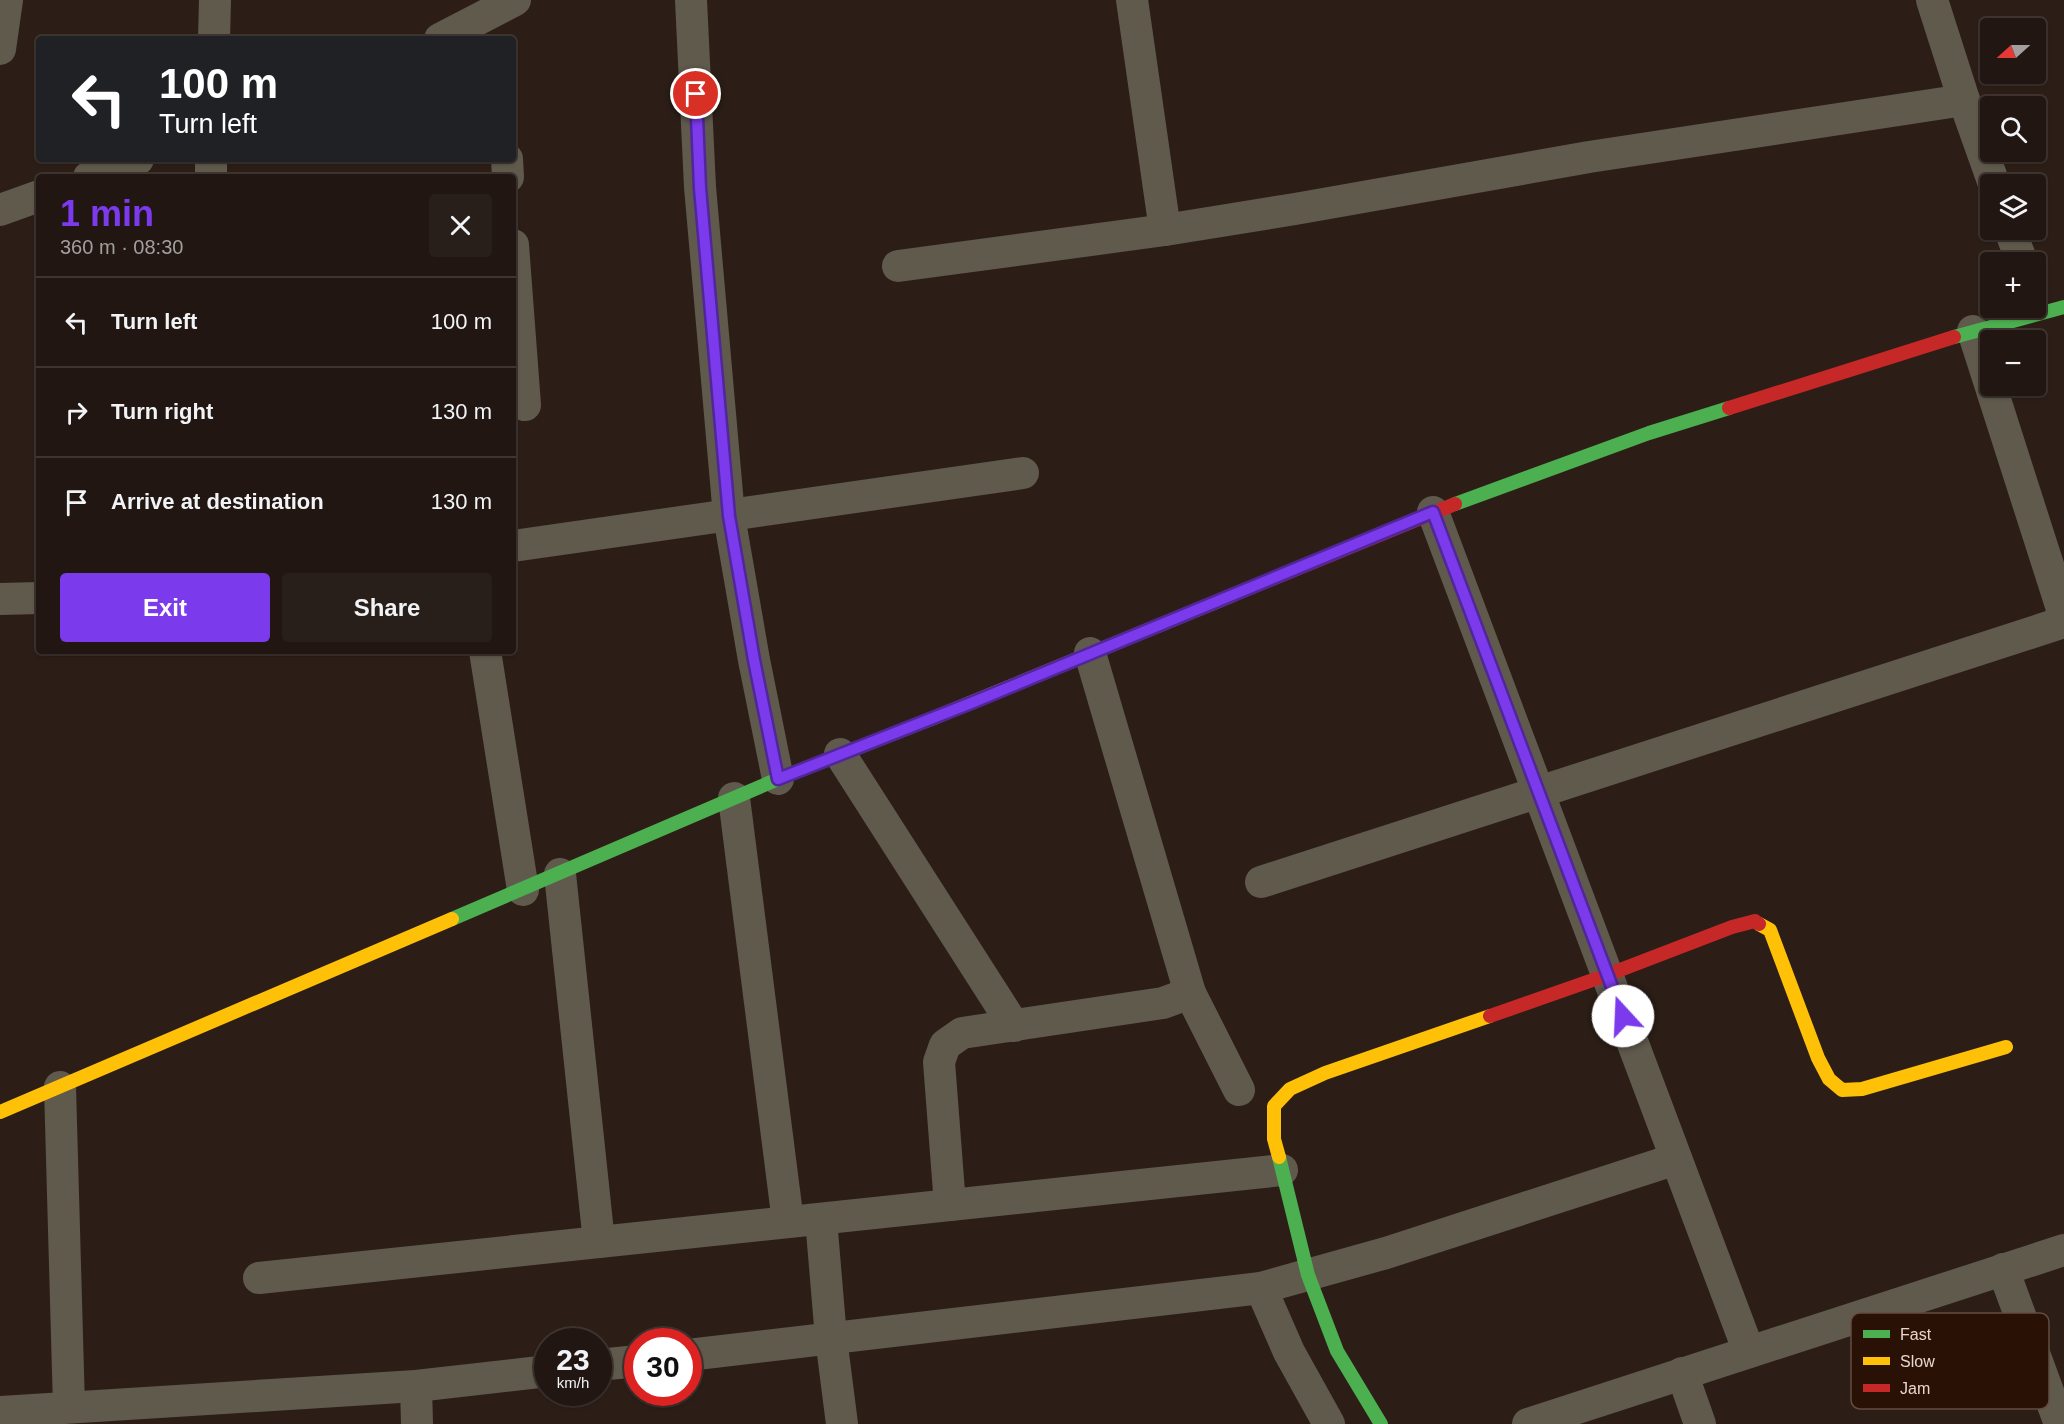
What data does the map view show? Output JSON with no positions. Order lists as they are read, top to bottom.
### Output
{
  "legend": ["Fast", "Slow", "Jam"],
  "north": "left",
  "page": {
    "map_buttons": ["+", "−"],
    "turn": ["100 m", "Turn left"],
    "heading": ["1 min", "360 m · 08:30"],
    "list": [
      {
        "name": "Turn left",
        "value": "100 m"
      },
      {
        "name": "Turn right",
        "value": "130 m"
      },
      {
        "name": "Arrive at destination",
        "value": "130 m"
      }
    ],
    "buttons": ["Exit", "Share"],
    "speed": "23 km/h",
    "limit": "30"
  }
}
